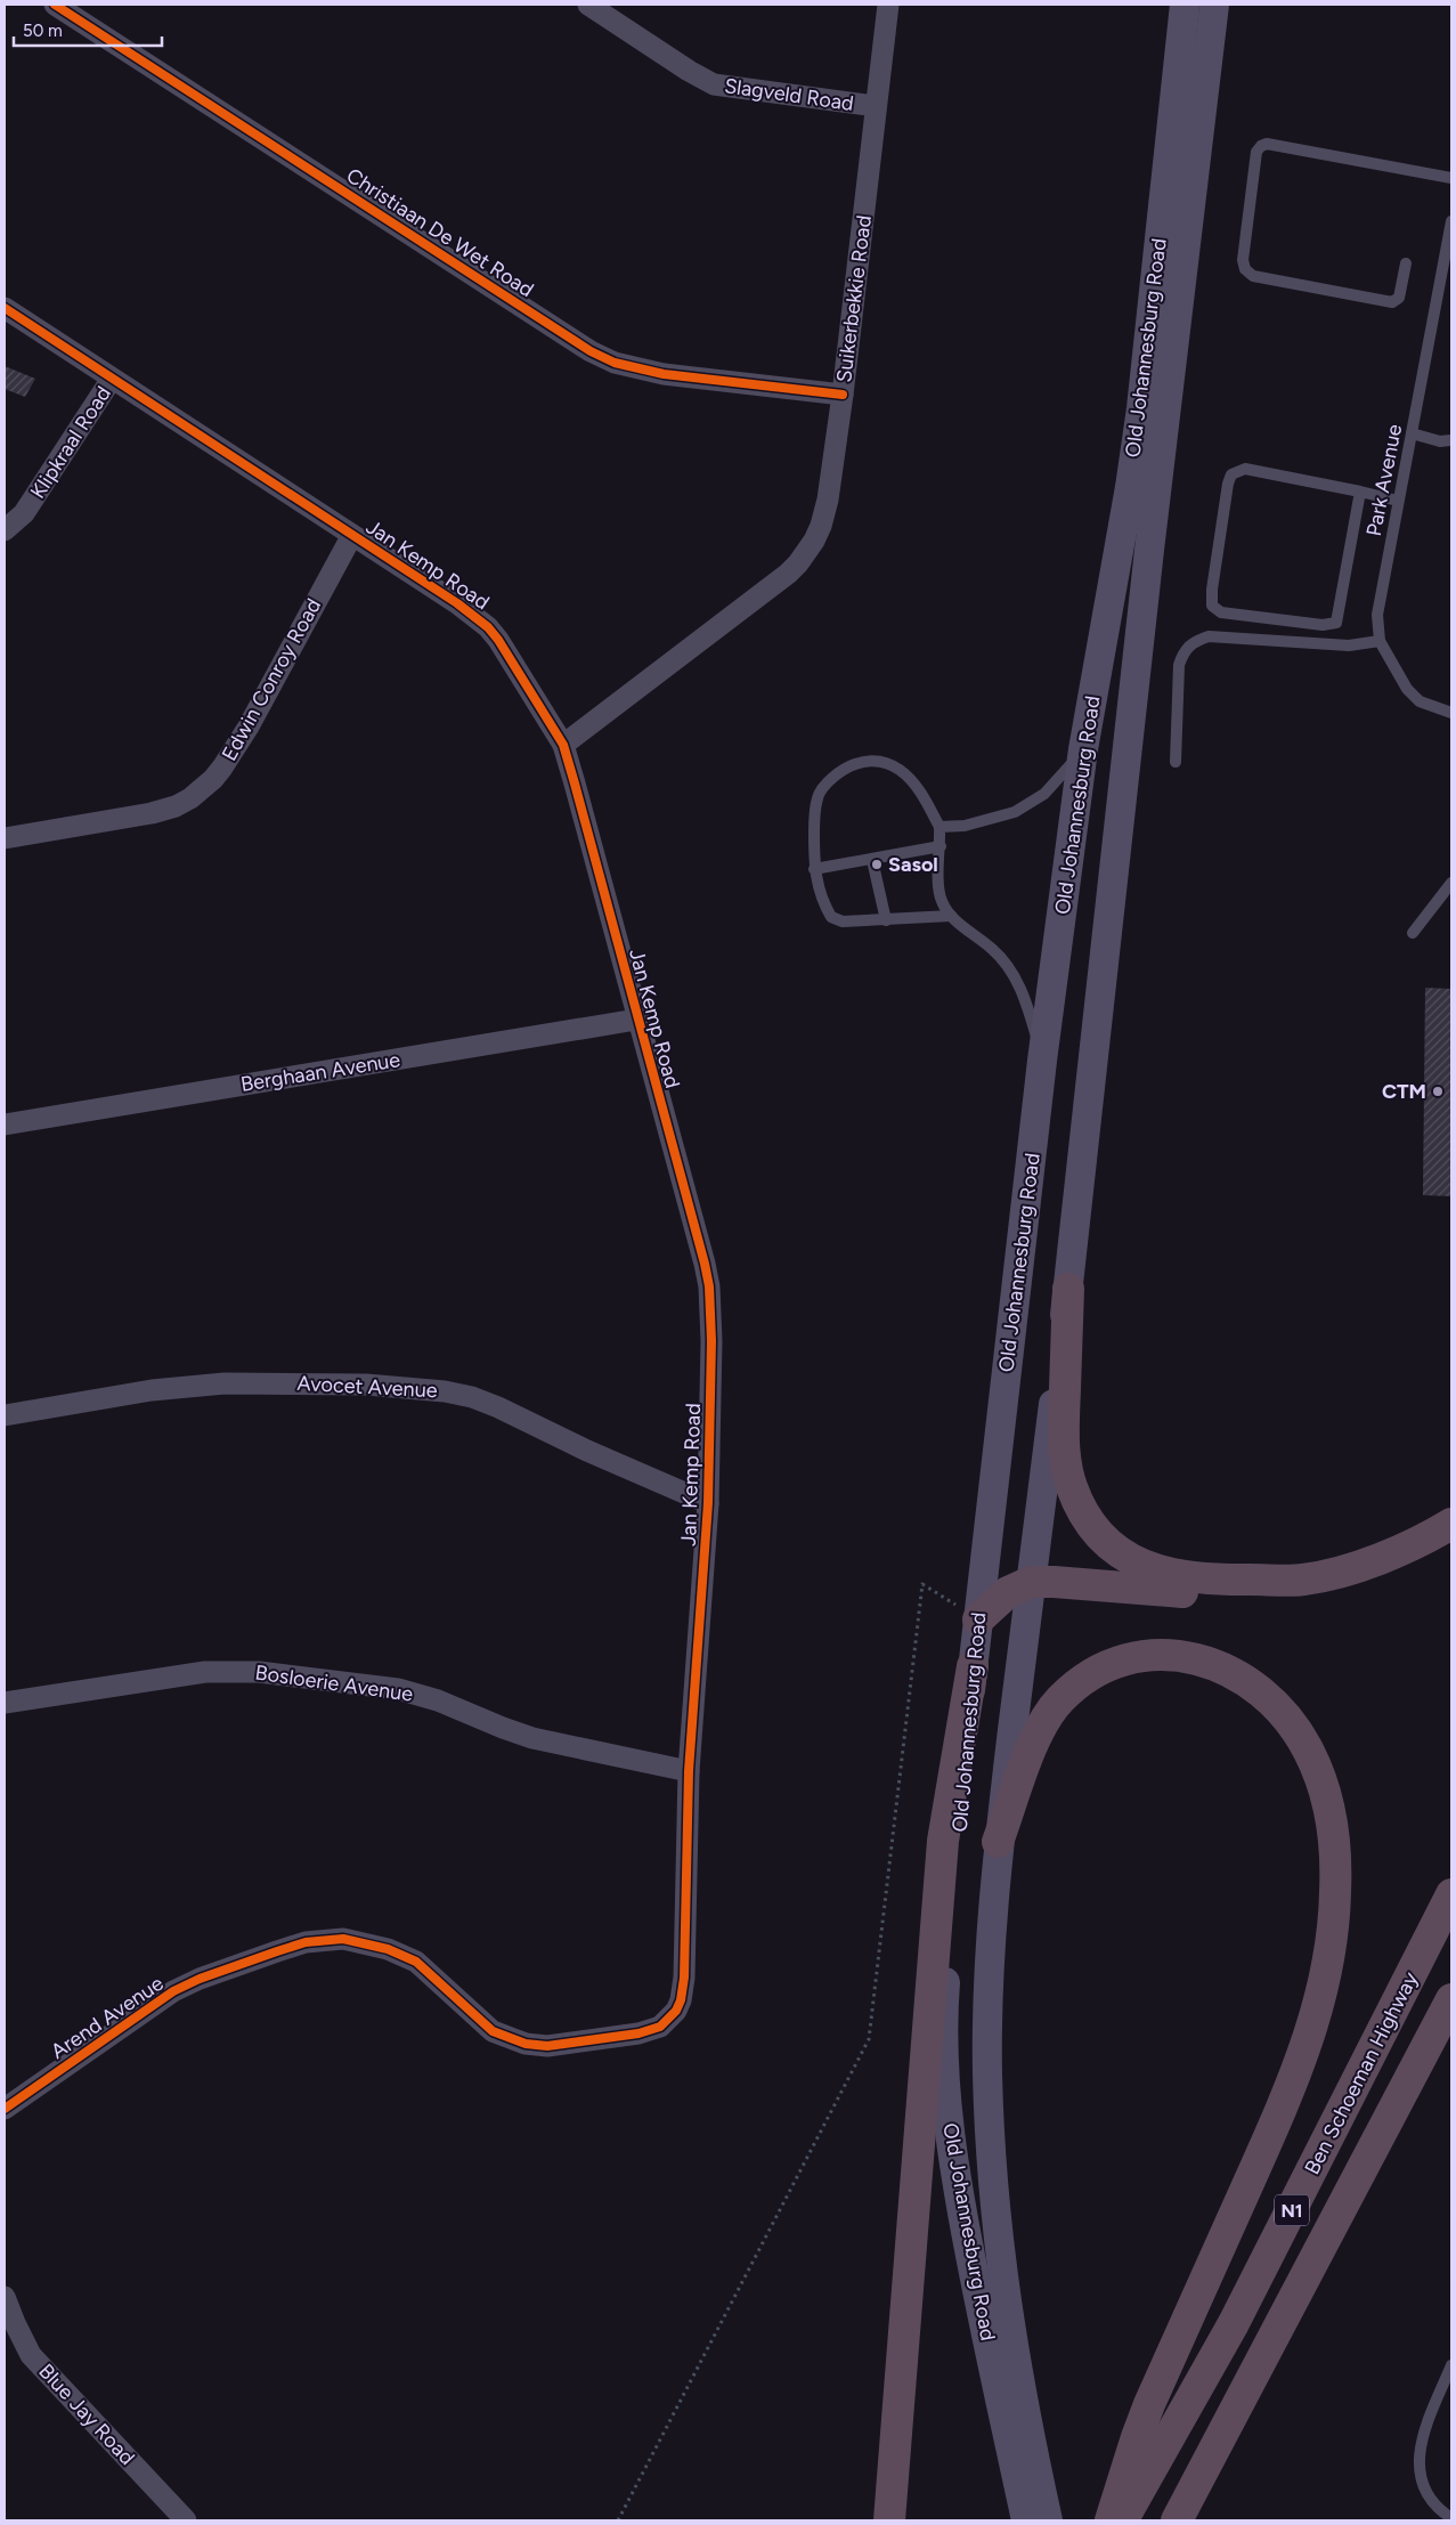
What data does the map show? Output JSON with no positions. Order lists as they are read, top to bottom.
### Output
{
  "streets": {
    "highway": ["Ben Schoeman Highway", "N1"],
    "main road": ["Old Johannesburg Road"],
    "street": [
      "Slagveld Road",
      "Christiaan De Wet Road",
      "Suikerbekkie Road",
      "Klipkraal Road",
      "Jan Kemp Road",
      "Edwin Conroy Road",
      "Berghaan Avenue",
      "Avocet Avenue",
      "Bosloerie Avenue",
      "Arend Avenue",
      "Blue Jay Road"
    ],
    "lane": ["Park Avenue"]
  },
  "crossings": [
    ["Slagveld Road", "Suikerbekkie Road"],
    ["Christiaan De Wet Road", "Suikerbekkie Road"],
    ["Suikerbekkie Road", "Jan Kemp Road"],
    ["Klipkraal Road", "Jan Kemp Road"],
    ["Jan Kemp Road", "Edwin Conroy Road"],
    ["Jan Kemp Road", "Berghaan Avenue"],
    ["Jan Kemp Road", "Avocet Avenue"],
    ["Jan Kemp Road", "Bosloerie Avenue"],
    ["Jan Kemp Road", "Arend Avenue"]
  ],
  "places": ["Sasol", "CTM"],
  "scale_bar": "50 m"
}
